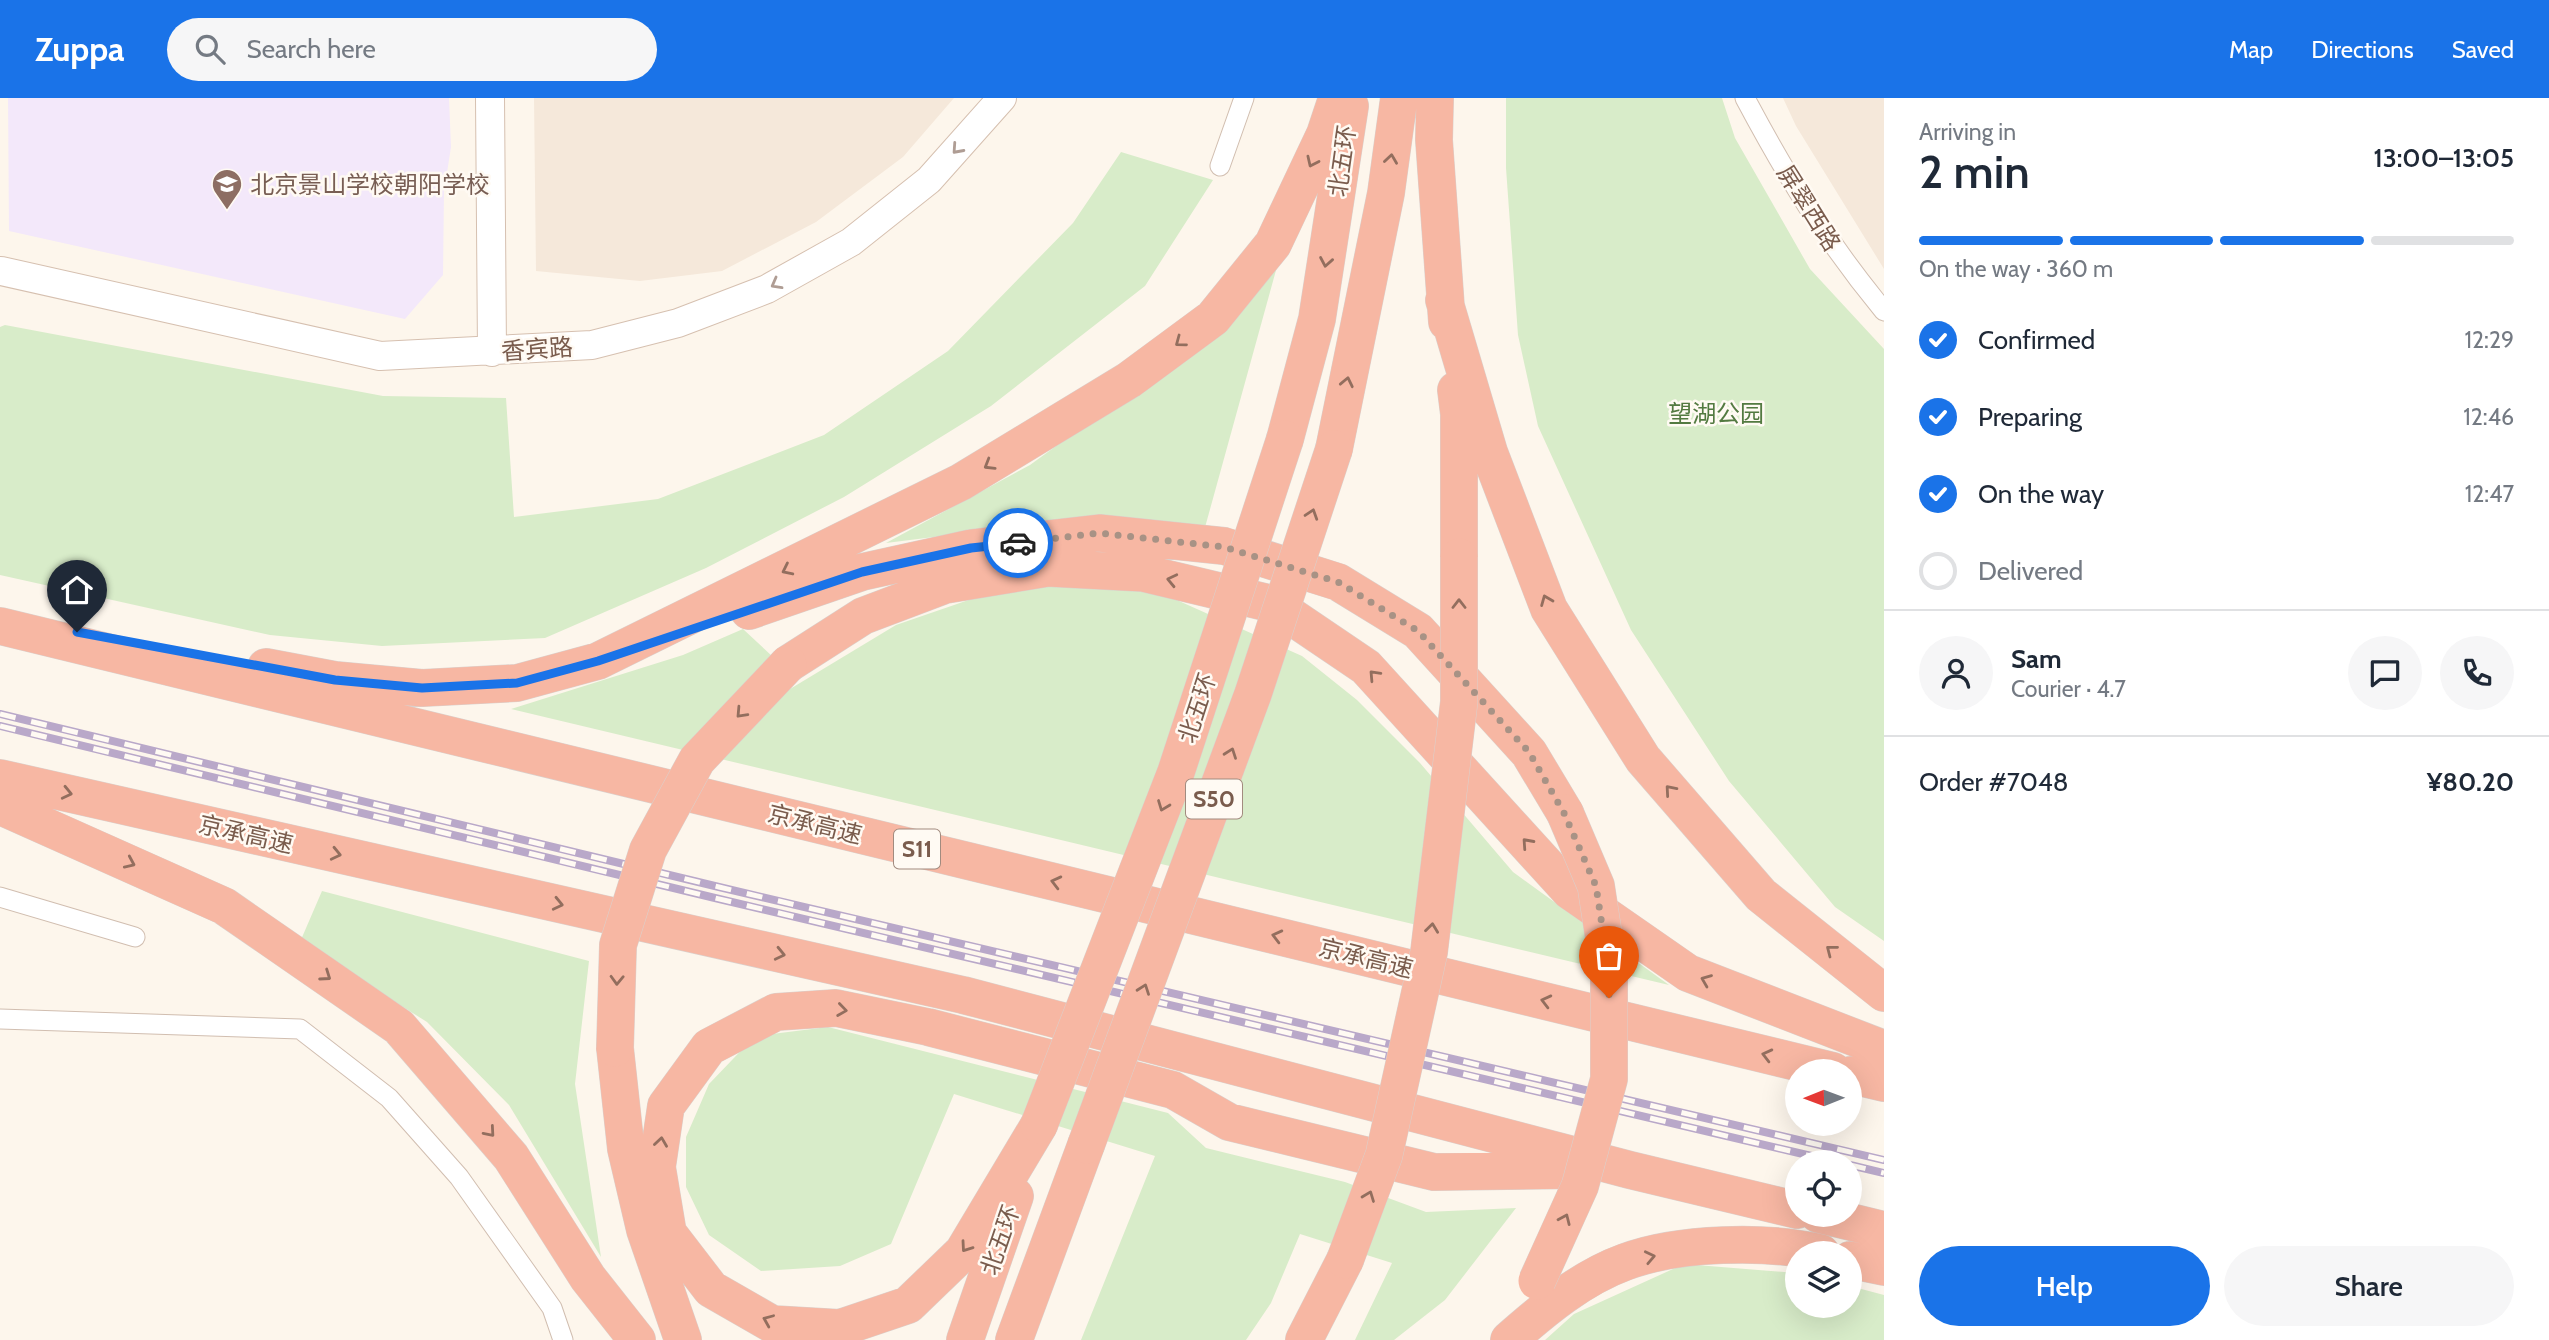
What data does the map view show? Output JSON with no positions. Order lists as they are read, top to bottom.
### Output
{
  "streets": {
    "highway": [
      "北五环",
      "S50",
      "京承高速",
      "S11"
    ],
    "street": ["屏翠西路", "香宾路"]
  },
  "one_way": ["香宾路"],
  "parks": ["望湖公园"],
  "places": {
    "school or university": ["北京景山学校朝阳学校"]
  },
  "north": "left",
  "page": {
    "header": "Zuppa",
    "search": "Search here",
    "nav": ["Map", "Directions", "Saved"],
    "heading": ["2 min", "Arriving in", "13:00–13:05"],
    "panel": [
      "Sam",
      "Courier · 4.7",
      "Order #7048",
      "¥80.20"
    ],
    "bar": "On the way · 360 m",
    "list": [
      ["Confirmed", "12:29"],
      ["Preparing", "12:46"],
      ["On the way", "12:47"],
      "Delivered"
    ],
    "buttons": ["Help", "Share"]
  }
}
